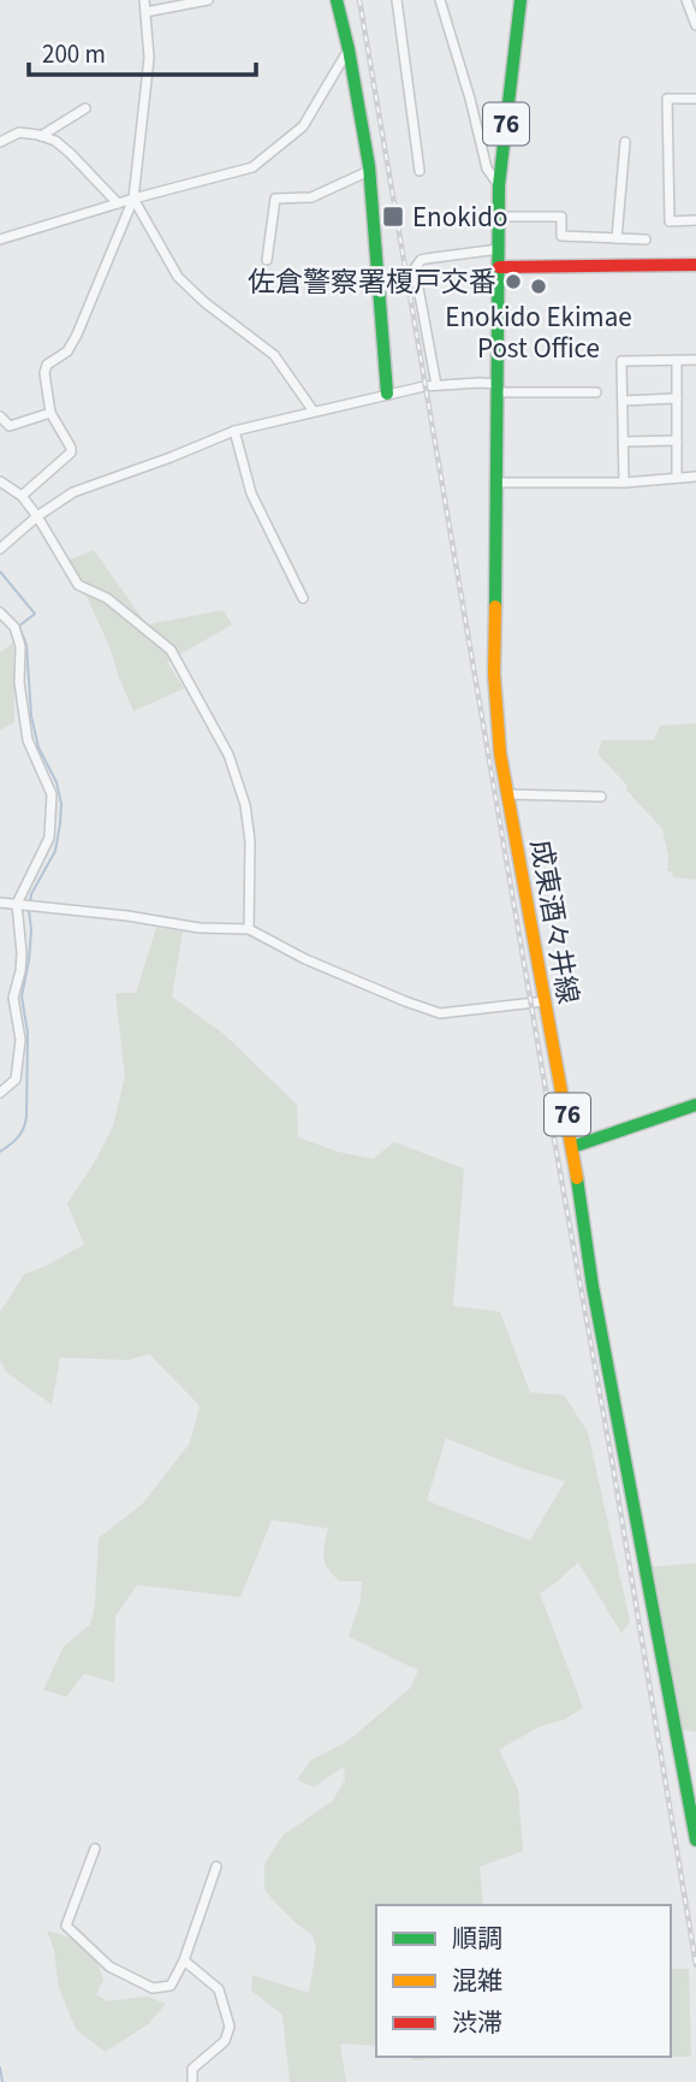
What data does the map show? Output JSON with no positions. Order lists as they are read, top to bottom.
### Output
{
  "streets": {
    "main road": ["76", "成東酒々井線"]
  },
  "places": {
    "transit": ["Enokido"],
    "other": ["佐倉警察署榎戸交番", "Enokido Ekimae Post Office"]
  },
  "legend": ["順調", "混雑", "渋滞"],
  "scale_bar": "200 m"
}
